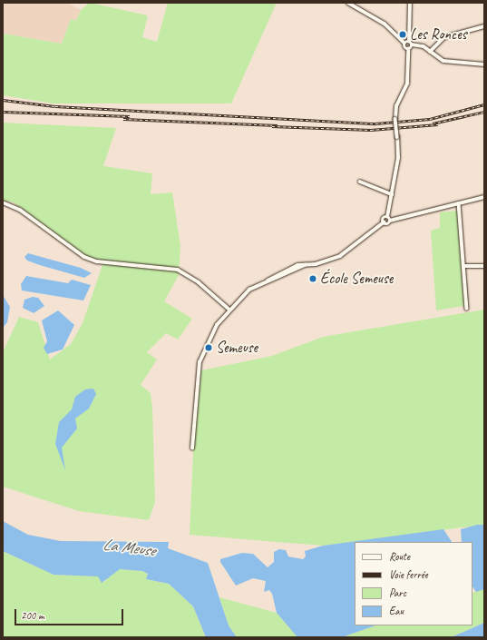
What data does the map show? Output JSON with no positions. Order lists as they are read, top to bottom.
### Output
{
  "water": ["La Meuse"],
  "places": ["Les Ronces", "École Semeuse", "Semeuse"],
  "legend": [
    "Route",
    "Voie ferrée",
    "Parc",
    "Eau"
  ],
  "scale_bar": "200 m"
}
